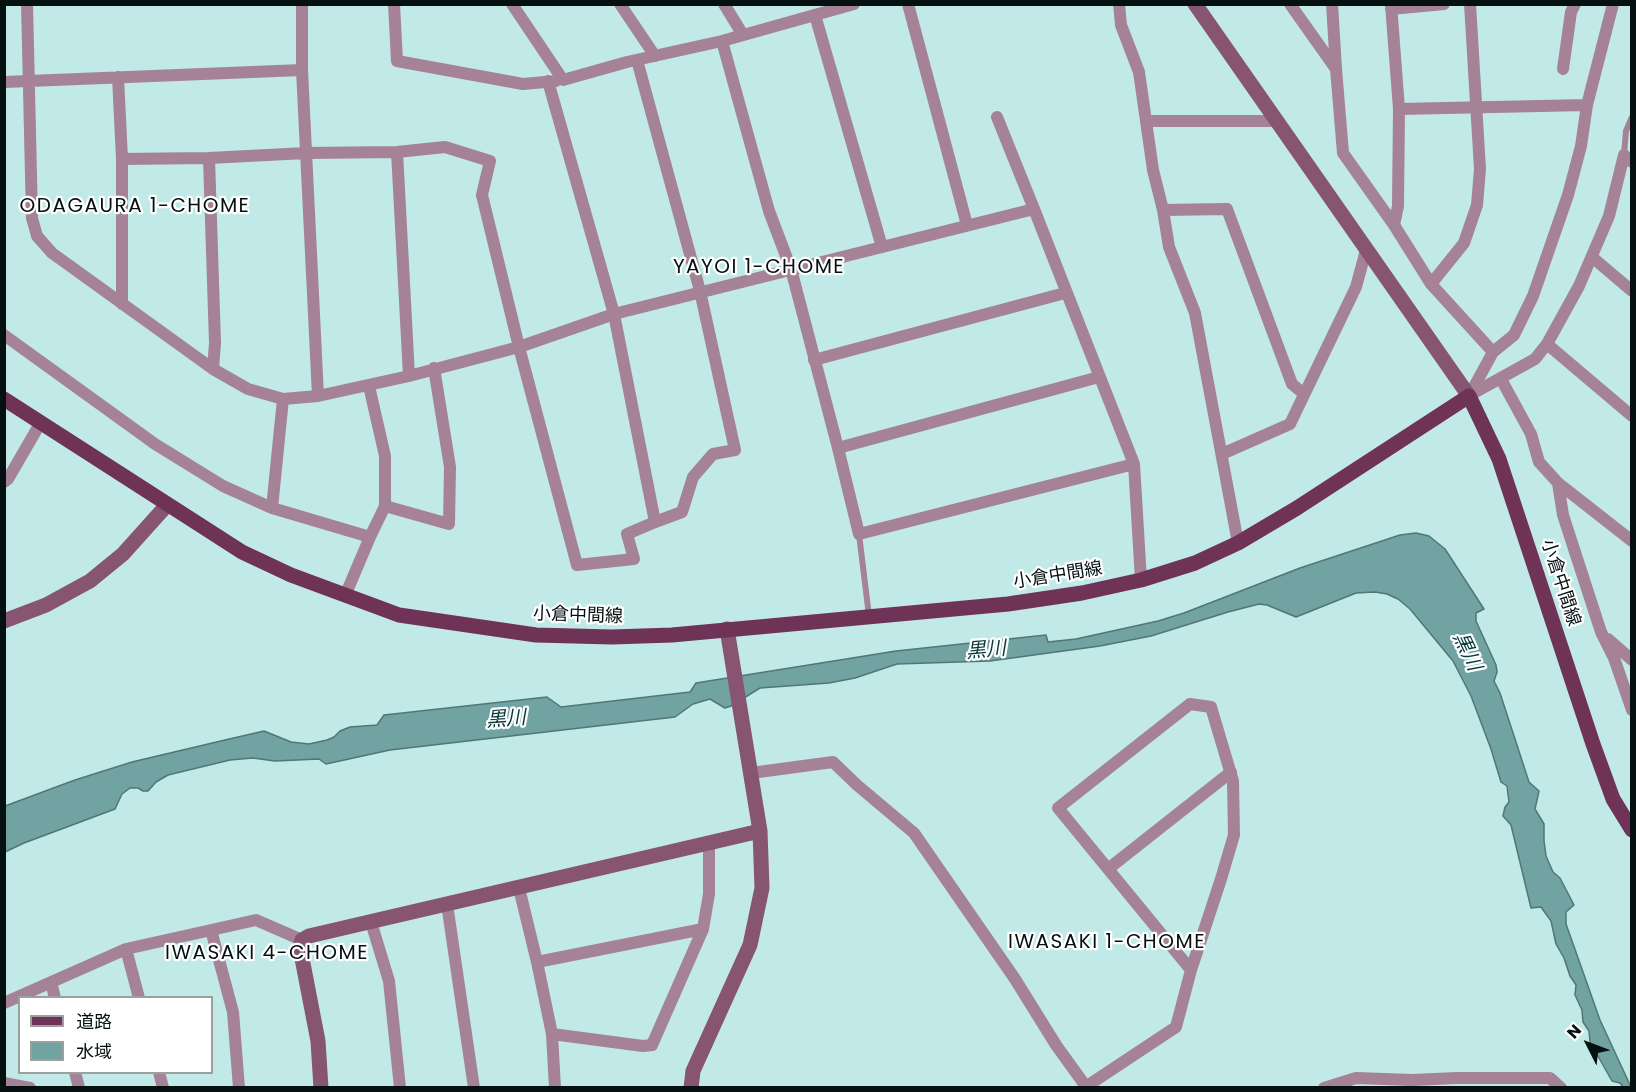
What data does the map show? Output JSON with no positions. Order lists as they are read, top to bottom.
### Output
{
  "streets": {
    "main road": ["小倉中間線"]
  },
  "districts": [
    "ODAGAURA 1-CHOME",
    "YAYOI 1-CHOME",
    "IWASAKI 1-CHOME",
    "IWASAKI 4-CHOME"
  ],
  "water": ["黒川"],
  "legend": ["道路", "水域"],
  "north": "top left"
}
